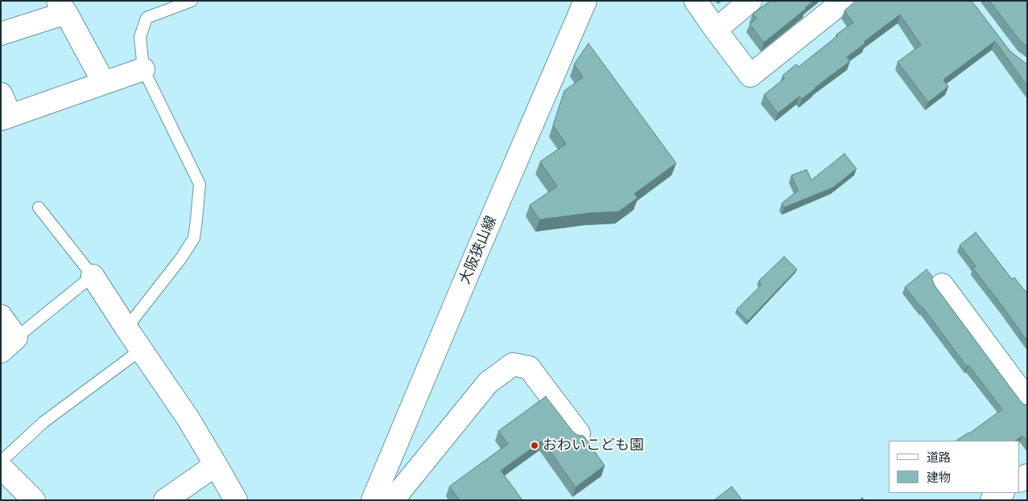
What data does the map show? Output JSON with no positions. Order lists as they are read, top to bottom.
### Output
{
  "streets": {
    "street": ["大阪狭山線"]
  },
  "places": ["おわいこども園"],
  "legend": ["道路", "建物"]
}
